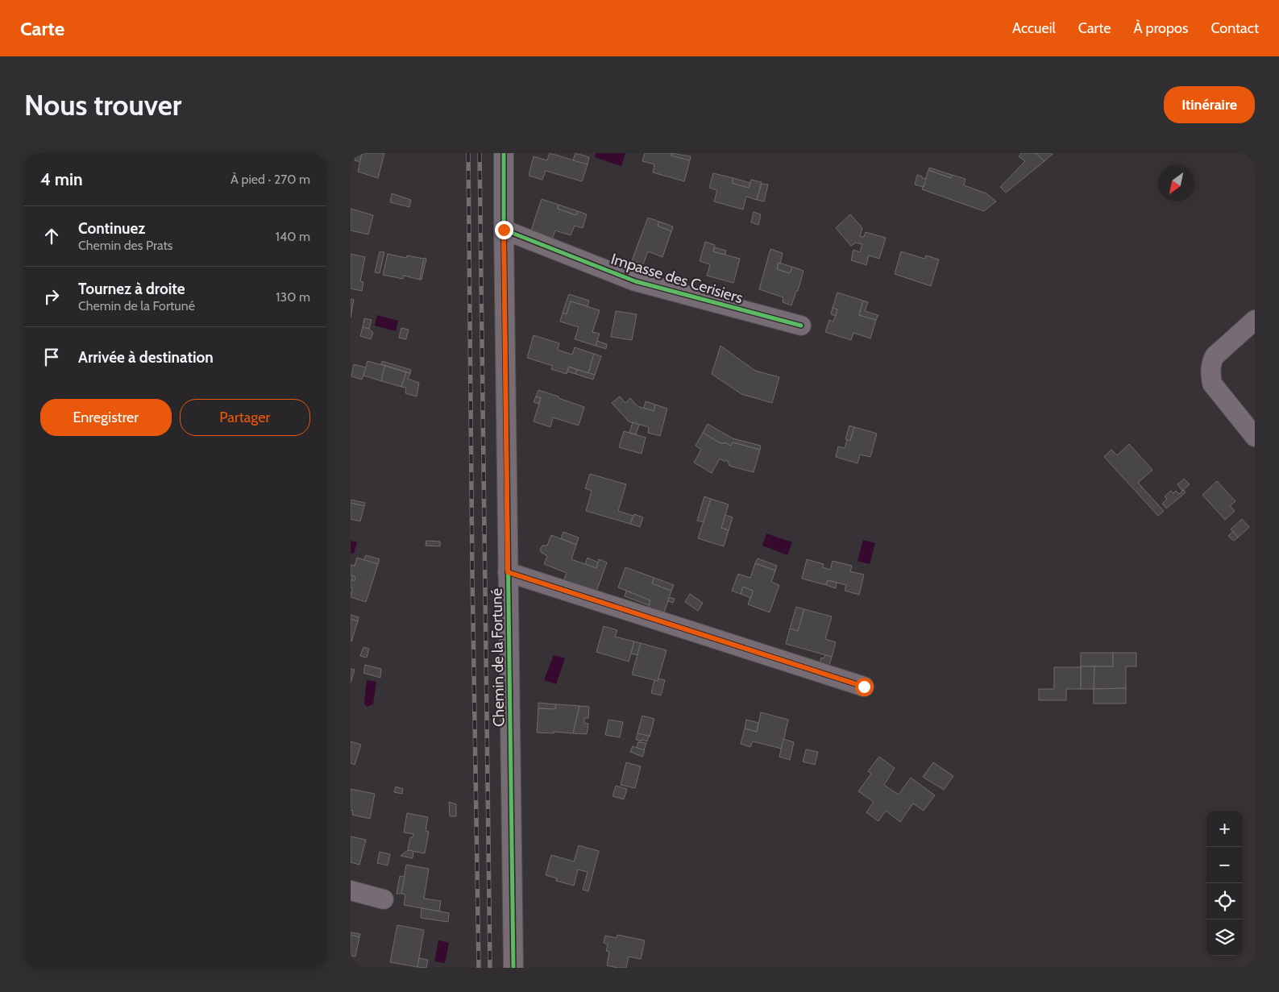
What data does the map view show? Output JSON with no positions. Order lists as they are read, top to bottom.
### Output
{
  "streets": {
    "street": ["Impasse des Cerisiers", "Chemin de la Fortuné"]
  },
  "crossings": [
    ["Impasse des Cerisiers", "Chemin de la Fortuné"]
  ],
  "north": "bottom left",
  "page": {
    "header": "Carte",
    "nav": [
      "Accueil",
      "Carte",
      "À propos",
      "Contact"
    ],
    "buttons": [
      "Itinéraire",
      ["Enregistrer", "Partager"]
    ],
    "title": "Nous trouver",
    "heading": ["4 min", "À pied · 270 m"],
    "list": [
      ["Continuez", "Chemin des Prats", "140 m"],
      ["Tournez à droite", "Chemin de la Fortuné", "130 m"],
      "Arrivée à destination"
    ],
    "map_buttons": ["+", "−"]
  }
}
